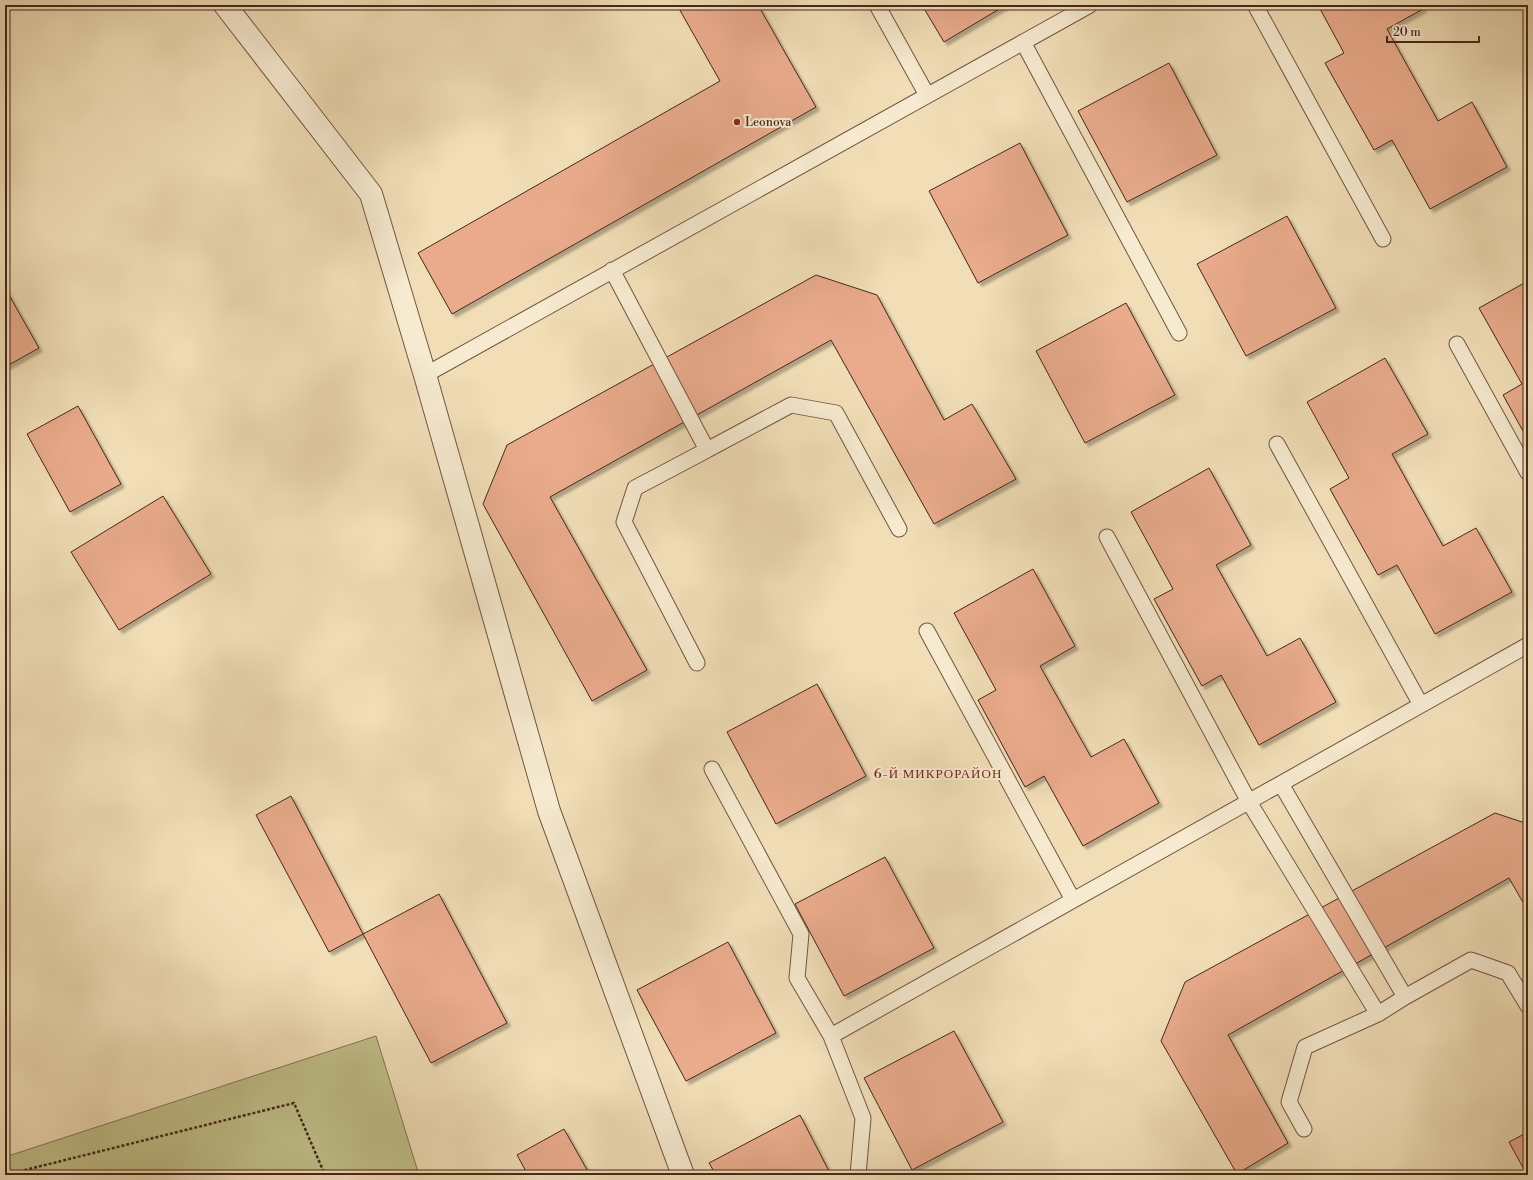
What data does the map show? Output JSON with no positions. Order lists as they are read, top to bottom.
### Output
{
  "districts": ["6-Й МИКРОРАЙОН"],
  "places": ["Leonova"],
  "scale_bar": "20 m"
}
